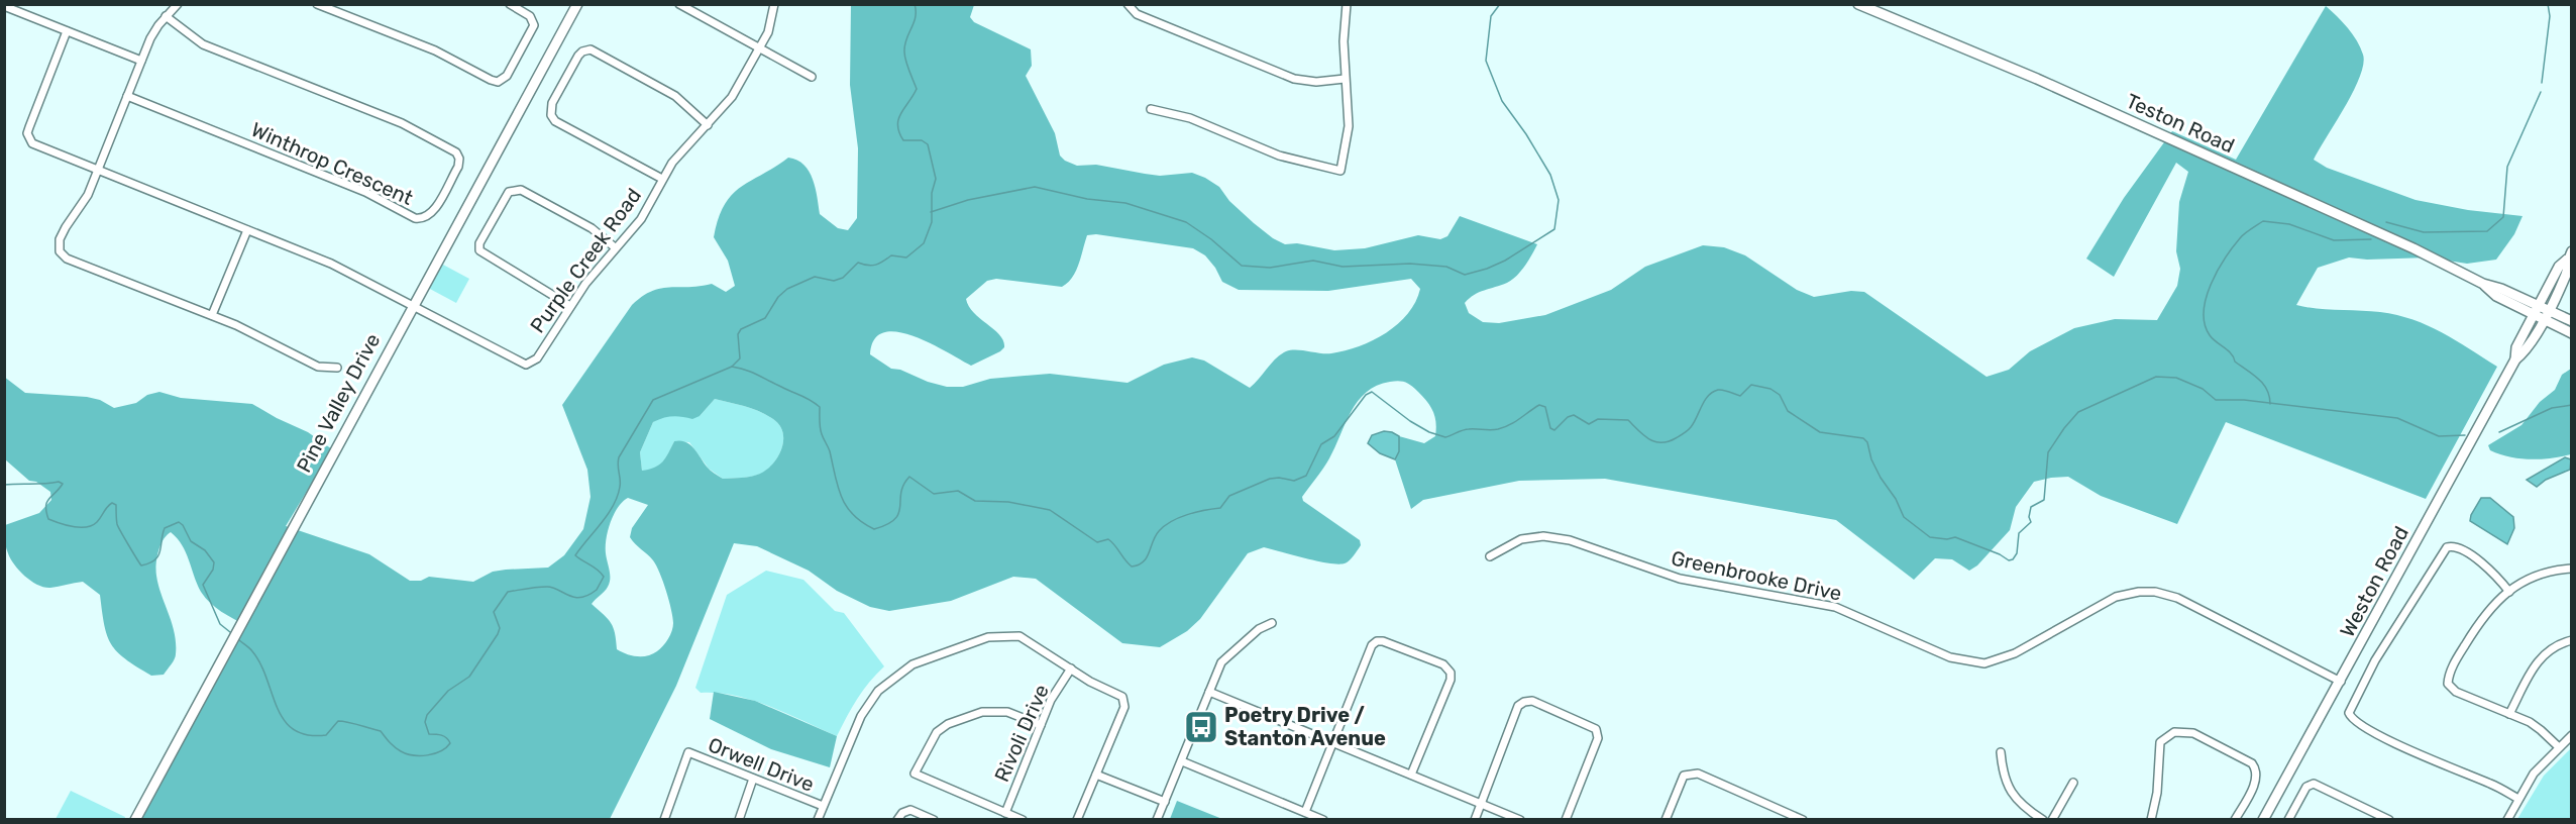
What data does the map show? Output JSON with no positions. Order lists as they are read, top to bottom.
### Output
{
  "streets": {
    "street": [
      "Teston Road",
      "Winthrop Crescent",
      "Purple Creek Road",
      "Pine Valley Drive",
      "Greenbrooke Drive",
      "Weston Road",
      "Rivoli Drive",
      "Orwell Drive"
    ]
  },
  "crossings": [
    ["Teston Road", "Weston Road"],
    ["Purple Creek Road", "Pine Valley Drive"],
    ["Greenbrooke Drive", "Weston Road"]
  ],
  "places": {
    "bus stop": ["Poetry Drive / Stanton Avenue"]
  }
}
